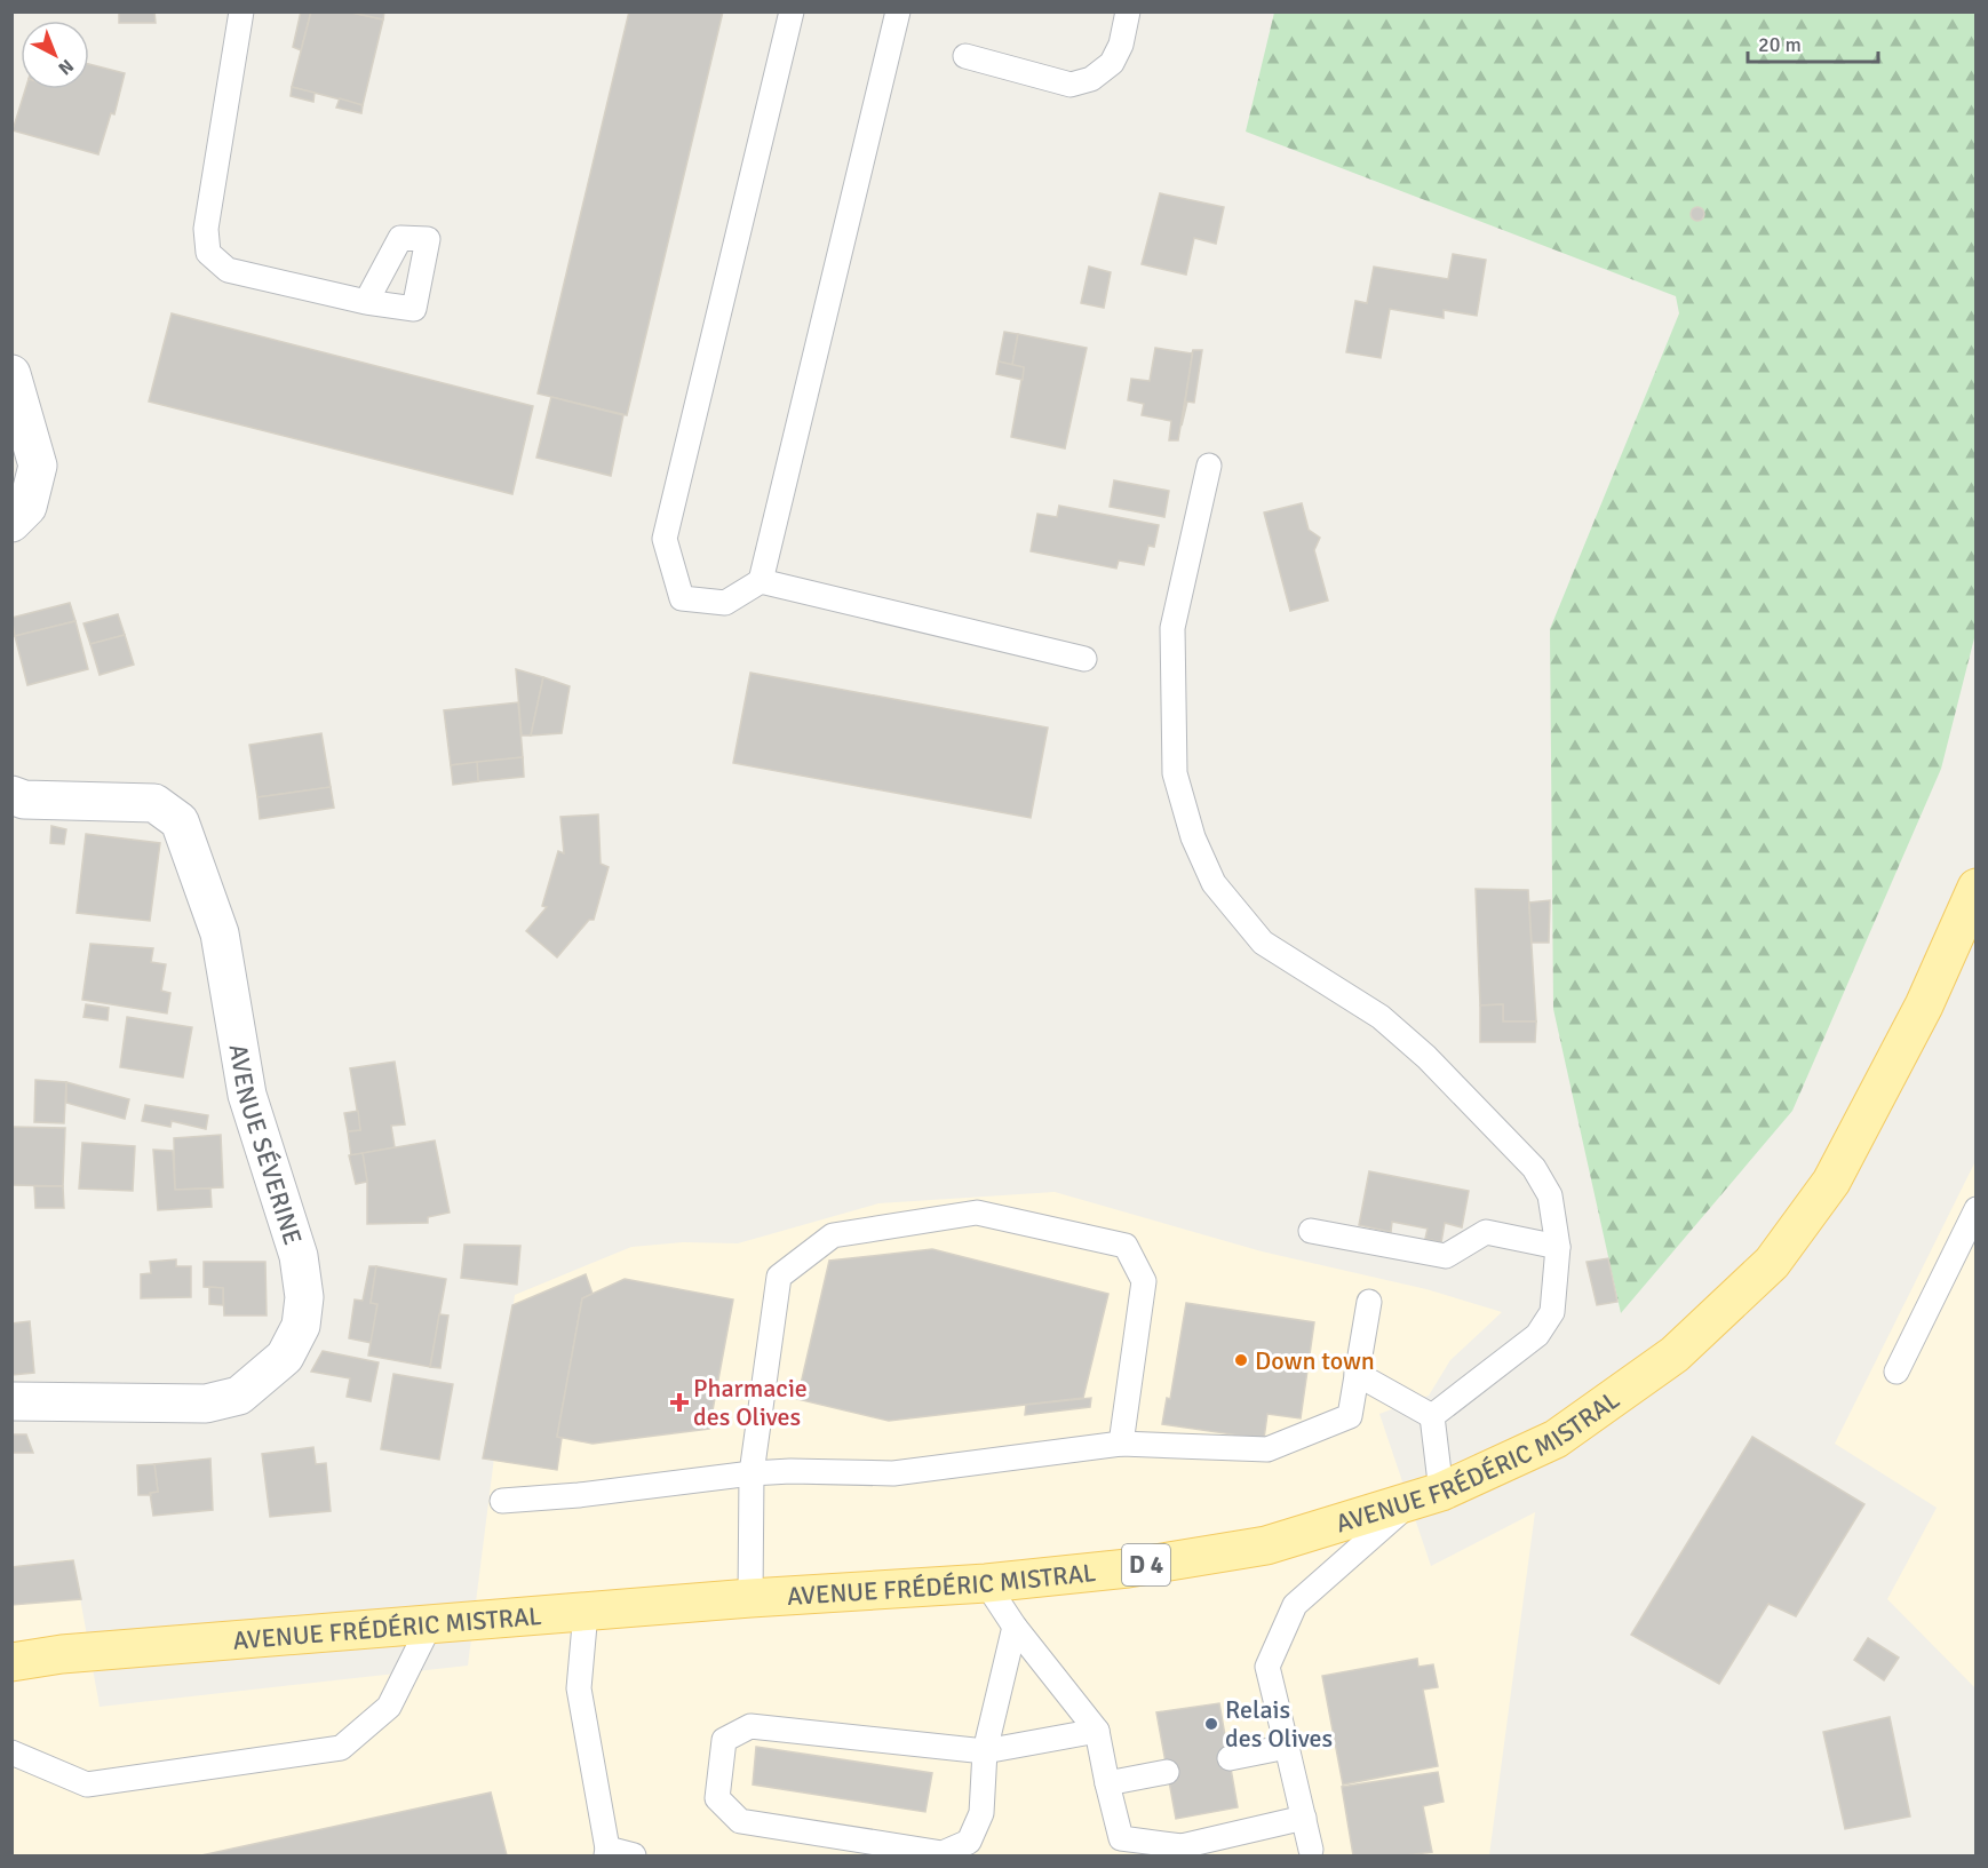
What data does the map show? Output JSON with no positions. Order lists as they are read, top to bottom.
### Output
{
  "streets": {
    "main road": ["AVENUE FRÉDÉRIC MISTRAL", "D 4"],
    "street": ["AVENUE SÉVERINE"]
  },
  "places": {
    "other": ["Down town", "Relais des Olives"],
    "health": ["Pharmacie des Olives"]
  },
  "scale_bar": "20 m",
  "north": "bottom right"
}
